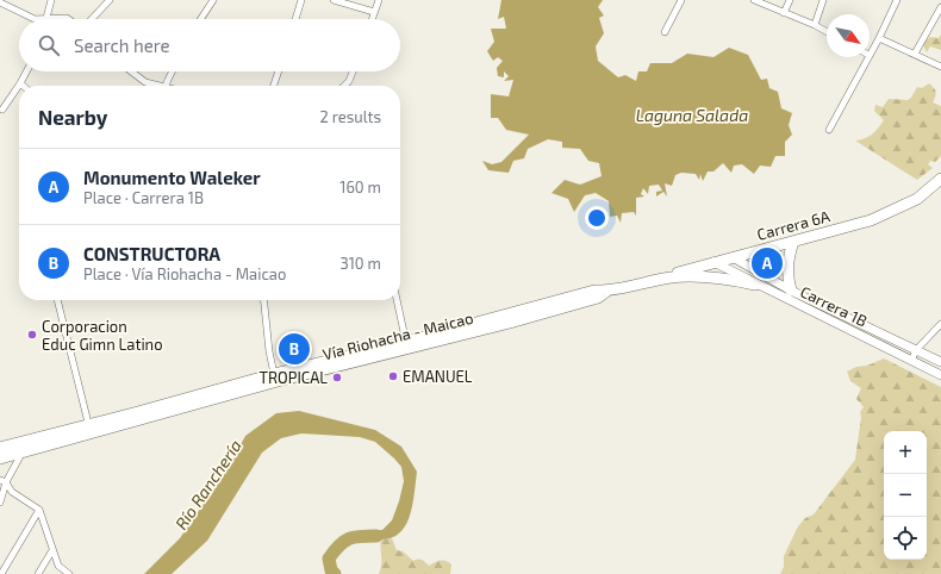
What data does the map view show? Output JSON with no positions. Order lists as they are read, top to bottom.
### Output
{
  "streets": {
    "highway": ["Carrera 6A", "Vía Riohacha - Maicao"],
    "street": ["Carrera 1B"]
  },
  "crossings": [
    ["Carrera 6A", "Carrera 1B"],
    ["Carrera 6A", "Vía Riohacha - Maicao"]
  ],
  "water": ["Laguna Salada", "Río Ranchería"],
  "places": ["Corporacion Educ Gimn Latino", "EMANUEL", "TROPICAL"],
  "north": "bottom right",
  "page": {
    "search": "Search here",
    "heading": ["Nearby", "2 results"],
    "list": [
      {
        "mark": "A",
        "name": "Monumento Waleker",
        "note": "Place · Carrera 1B",
        "value": "160 m"
      },
      {
        "mark": "B",
        "name": "CONSTRUCTORA",
        "note": "Place · Vía Riohacha - Maicao",
        "value": "310 m"
      }
    ],
    "pins": ["A", "B"],
    "map_buttons": ["+", "−"]
  }
}
